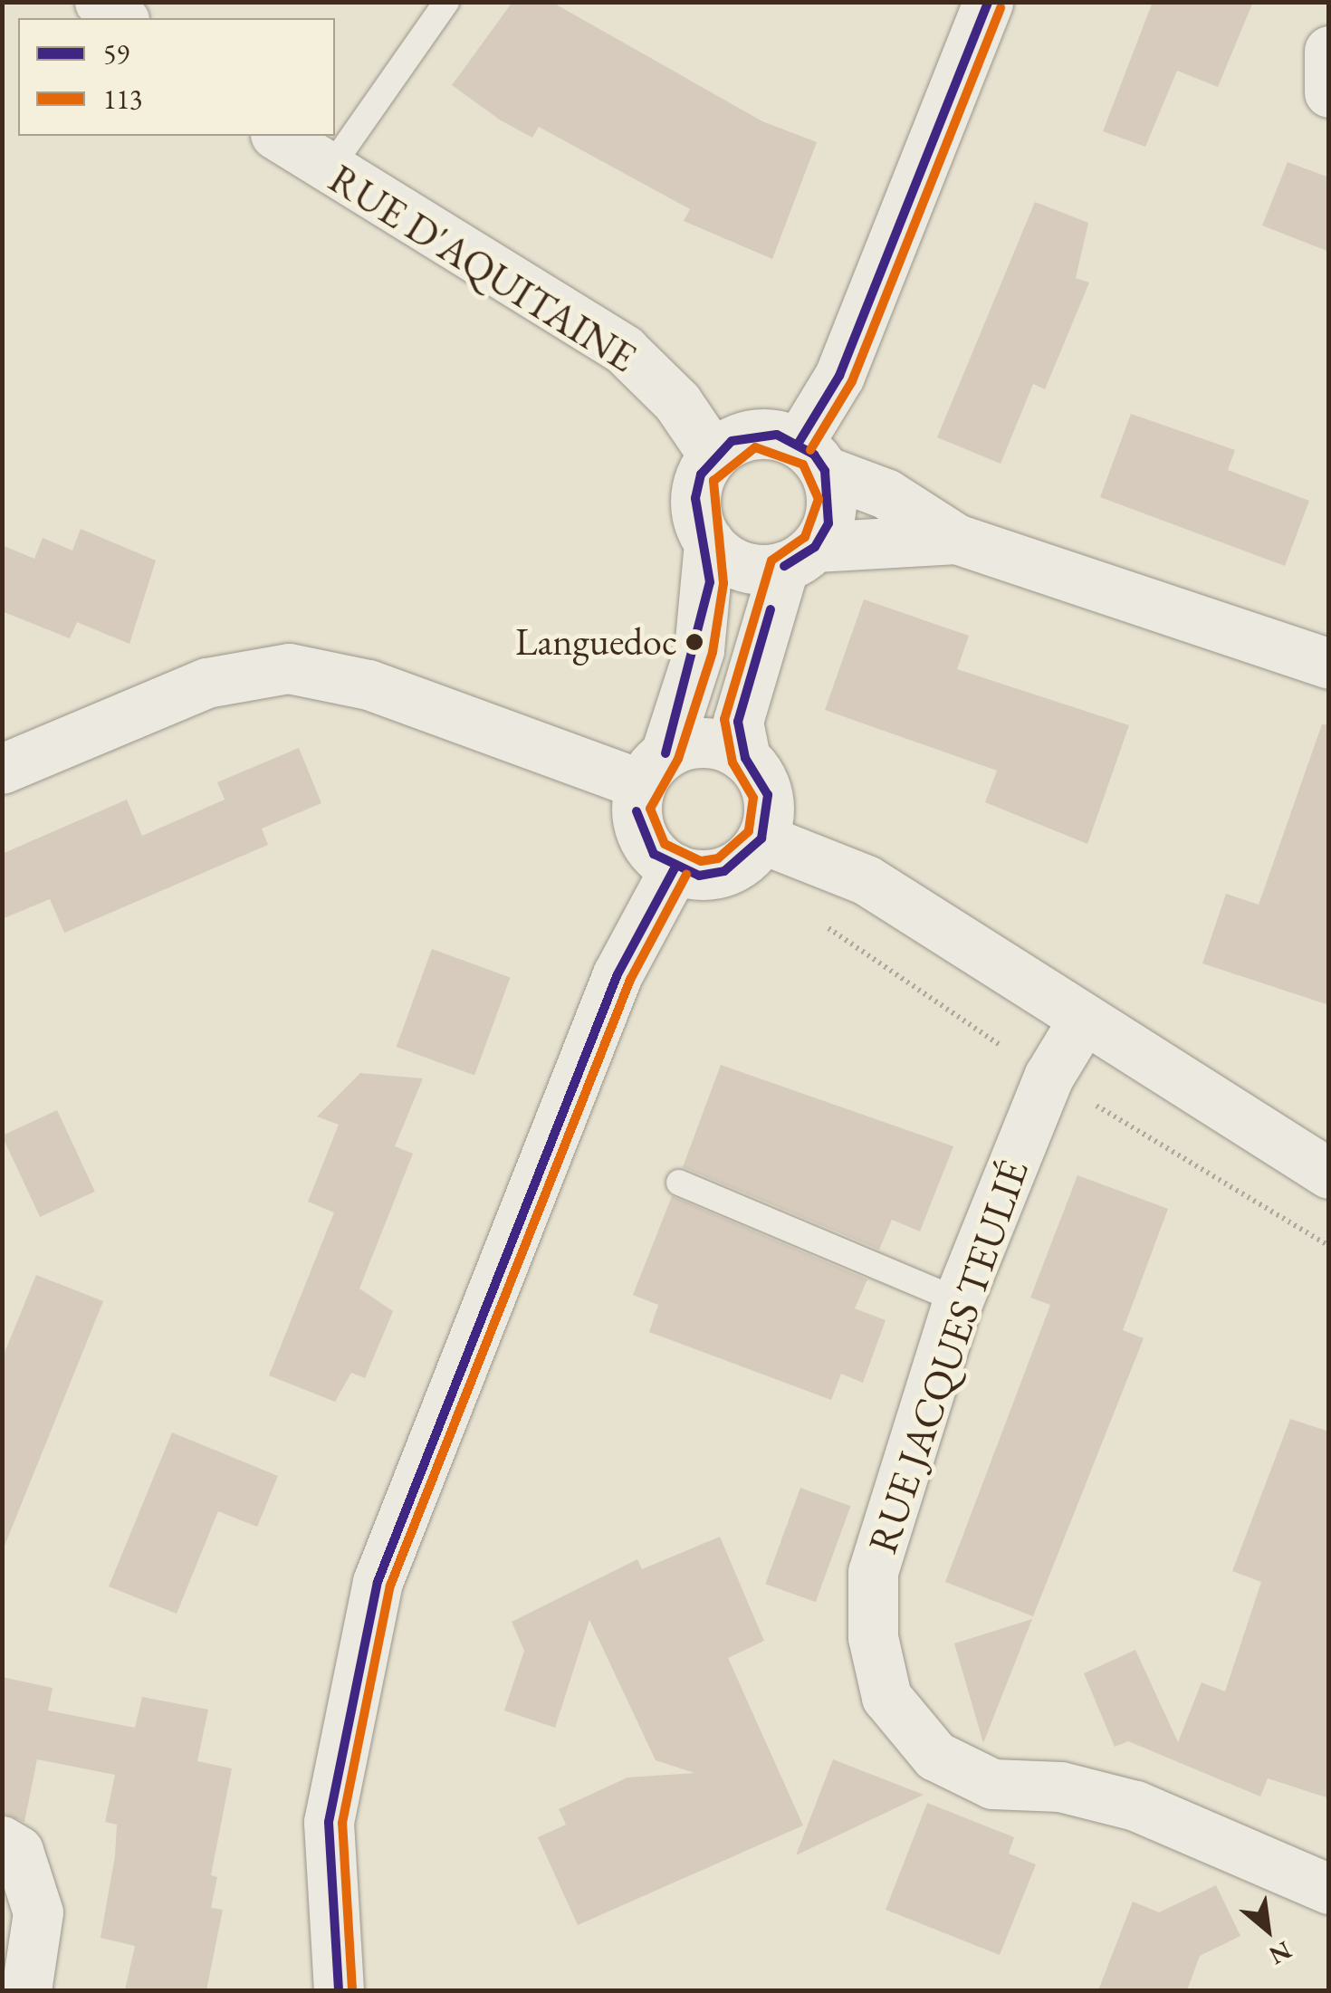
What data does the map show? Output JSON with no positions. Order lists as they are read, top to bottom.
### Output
{
  "streets": {
    "street": ["RUE D'AQUITAINE", "RUE JACQUES TEULIÉ"]
  },
  "places": ["Languedoc"],
  "lines": ["transit line 59", "transit line 113"],
  "legend": ["59", "113"],
  "north": "bottom right"
}
